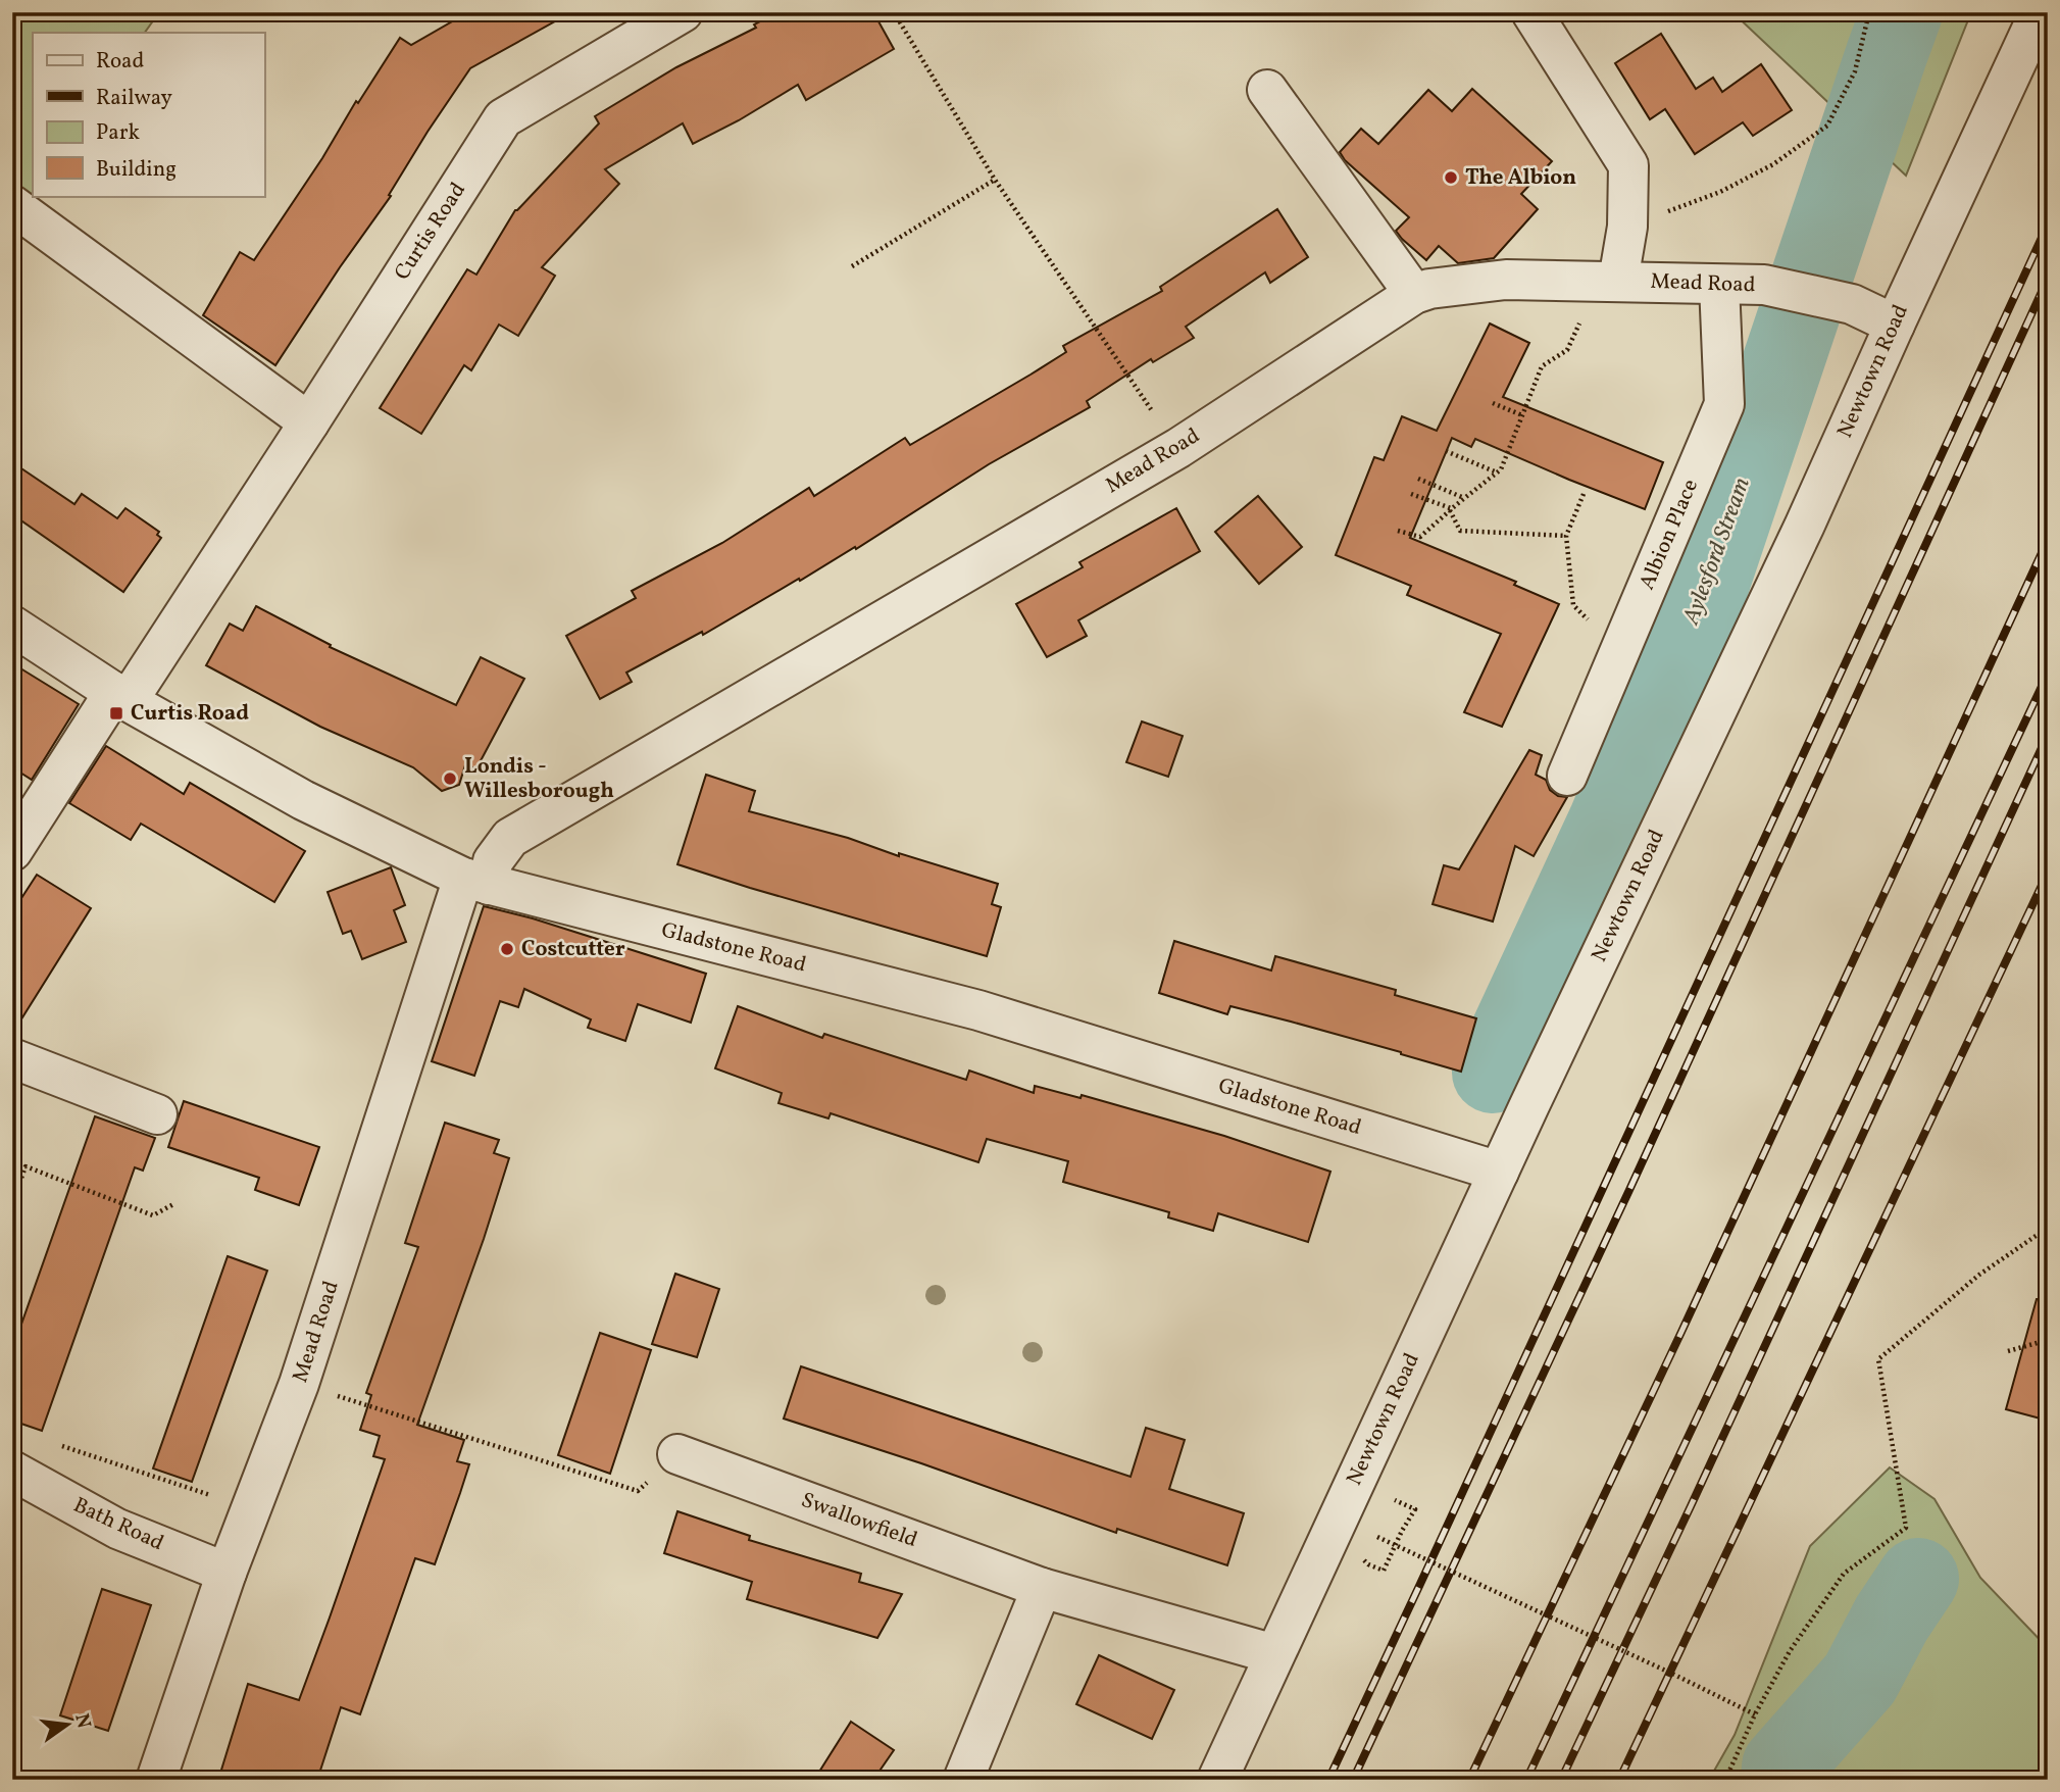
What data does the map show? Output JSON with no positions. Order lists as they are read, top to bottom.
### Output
{
  "streets": {
    "street": [
      "Curtis Road",
      "Mead Road",
      "Newtown Road",
      "Albion Place",
      "Gladstone Road",
      "Swallowfield",
      "Bath Road"
    ]
  },
  "crossings": [
    ["Curtis Road", "Gladstone Road"],
    ["Mead Road", "Newtown Road"],
    ["Mead Road", "Albion Place"],
    ["Mead Road", "Gladstone Road"],
    ["Mead Road", "Bath Road"],
    ["Newtown Road", "Gladstone Road"],
    ["Newtown Road", "Swallowfield"]
  ],
  "water": ["Aylesford Stream"],
  "places": {
    "other": ["The Albion", "Londis - Willesborough", "Costcutter"],
    "transit": ["Curtis Road"]
  },
  "legend": [
    "Road",
    "Railway",
    "Park",
    "Building"
  ],
  "north": "right"
}
